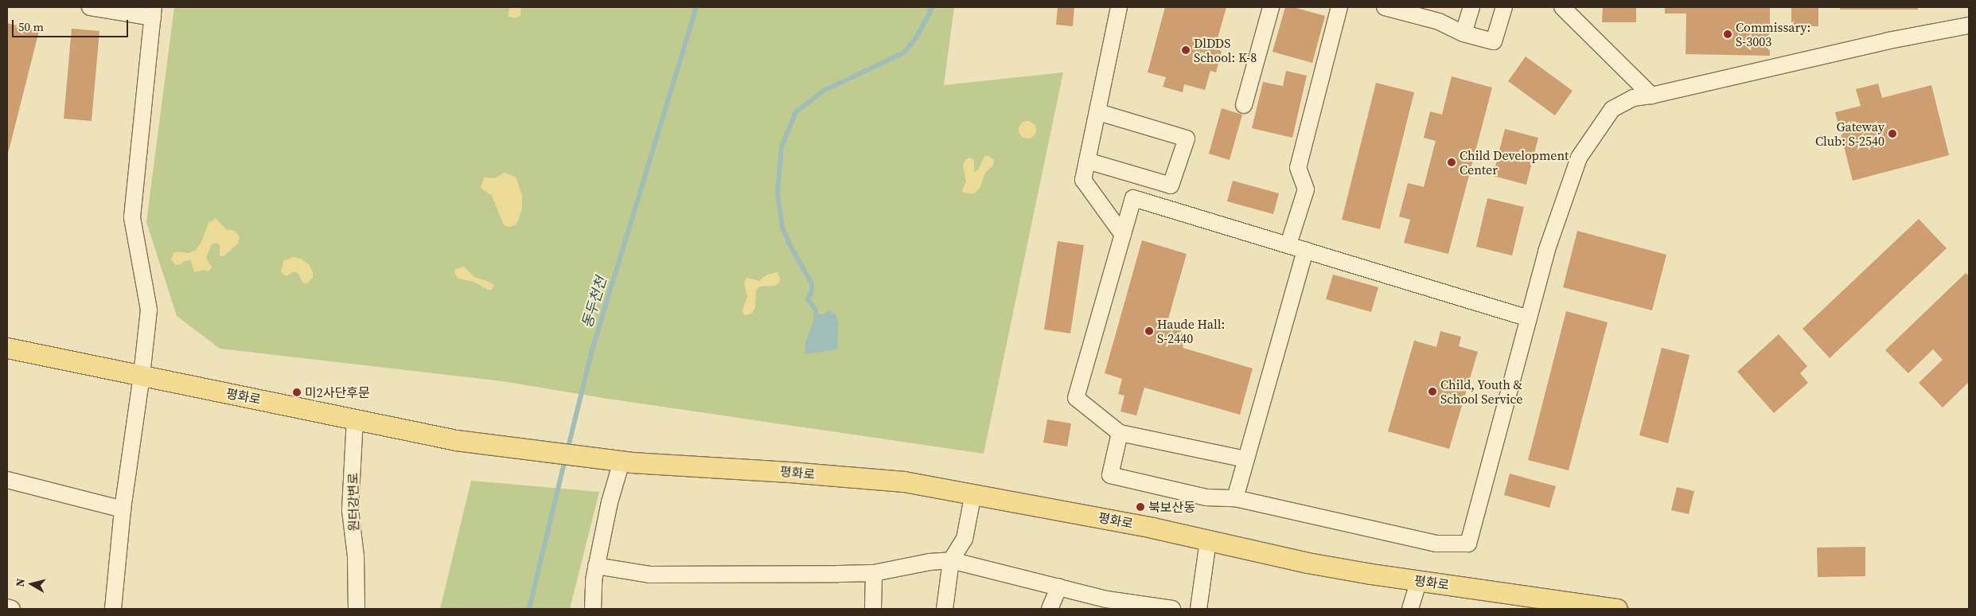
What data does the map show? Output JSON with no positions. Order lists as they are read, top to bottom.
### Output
{
  "streets": {
    "main road": ["평화로"],
    "street": ["원터강변로"]
  },
  "crossings": [
    ["평화로", "원터강변로"]
  ],
  "water": ["동두천천"],
  "places": [
    "Commissary: S-3003",
    "DlDDS School: K-8",
    "Gateway Club: S-2540",
    "Child Development Center",
    "Haude Hall: S-2440",
    "Child, Youth & School Service",
    "미2사단후문",
    "북보산동"
  ],
  "scale_bar": "50 m",
  "north": "left"
}
